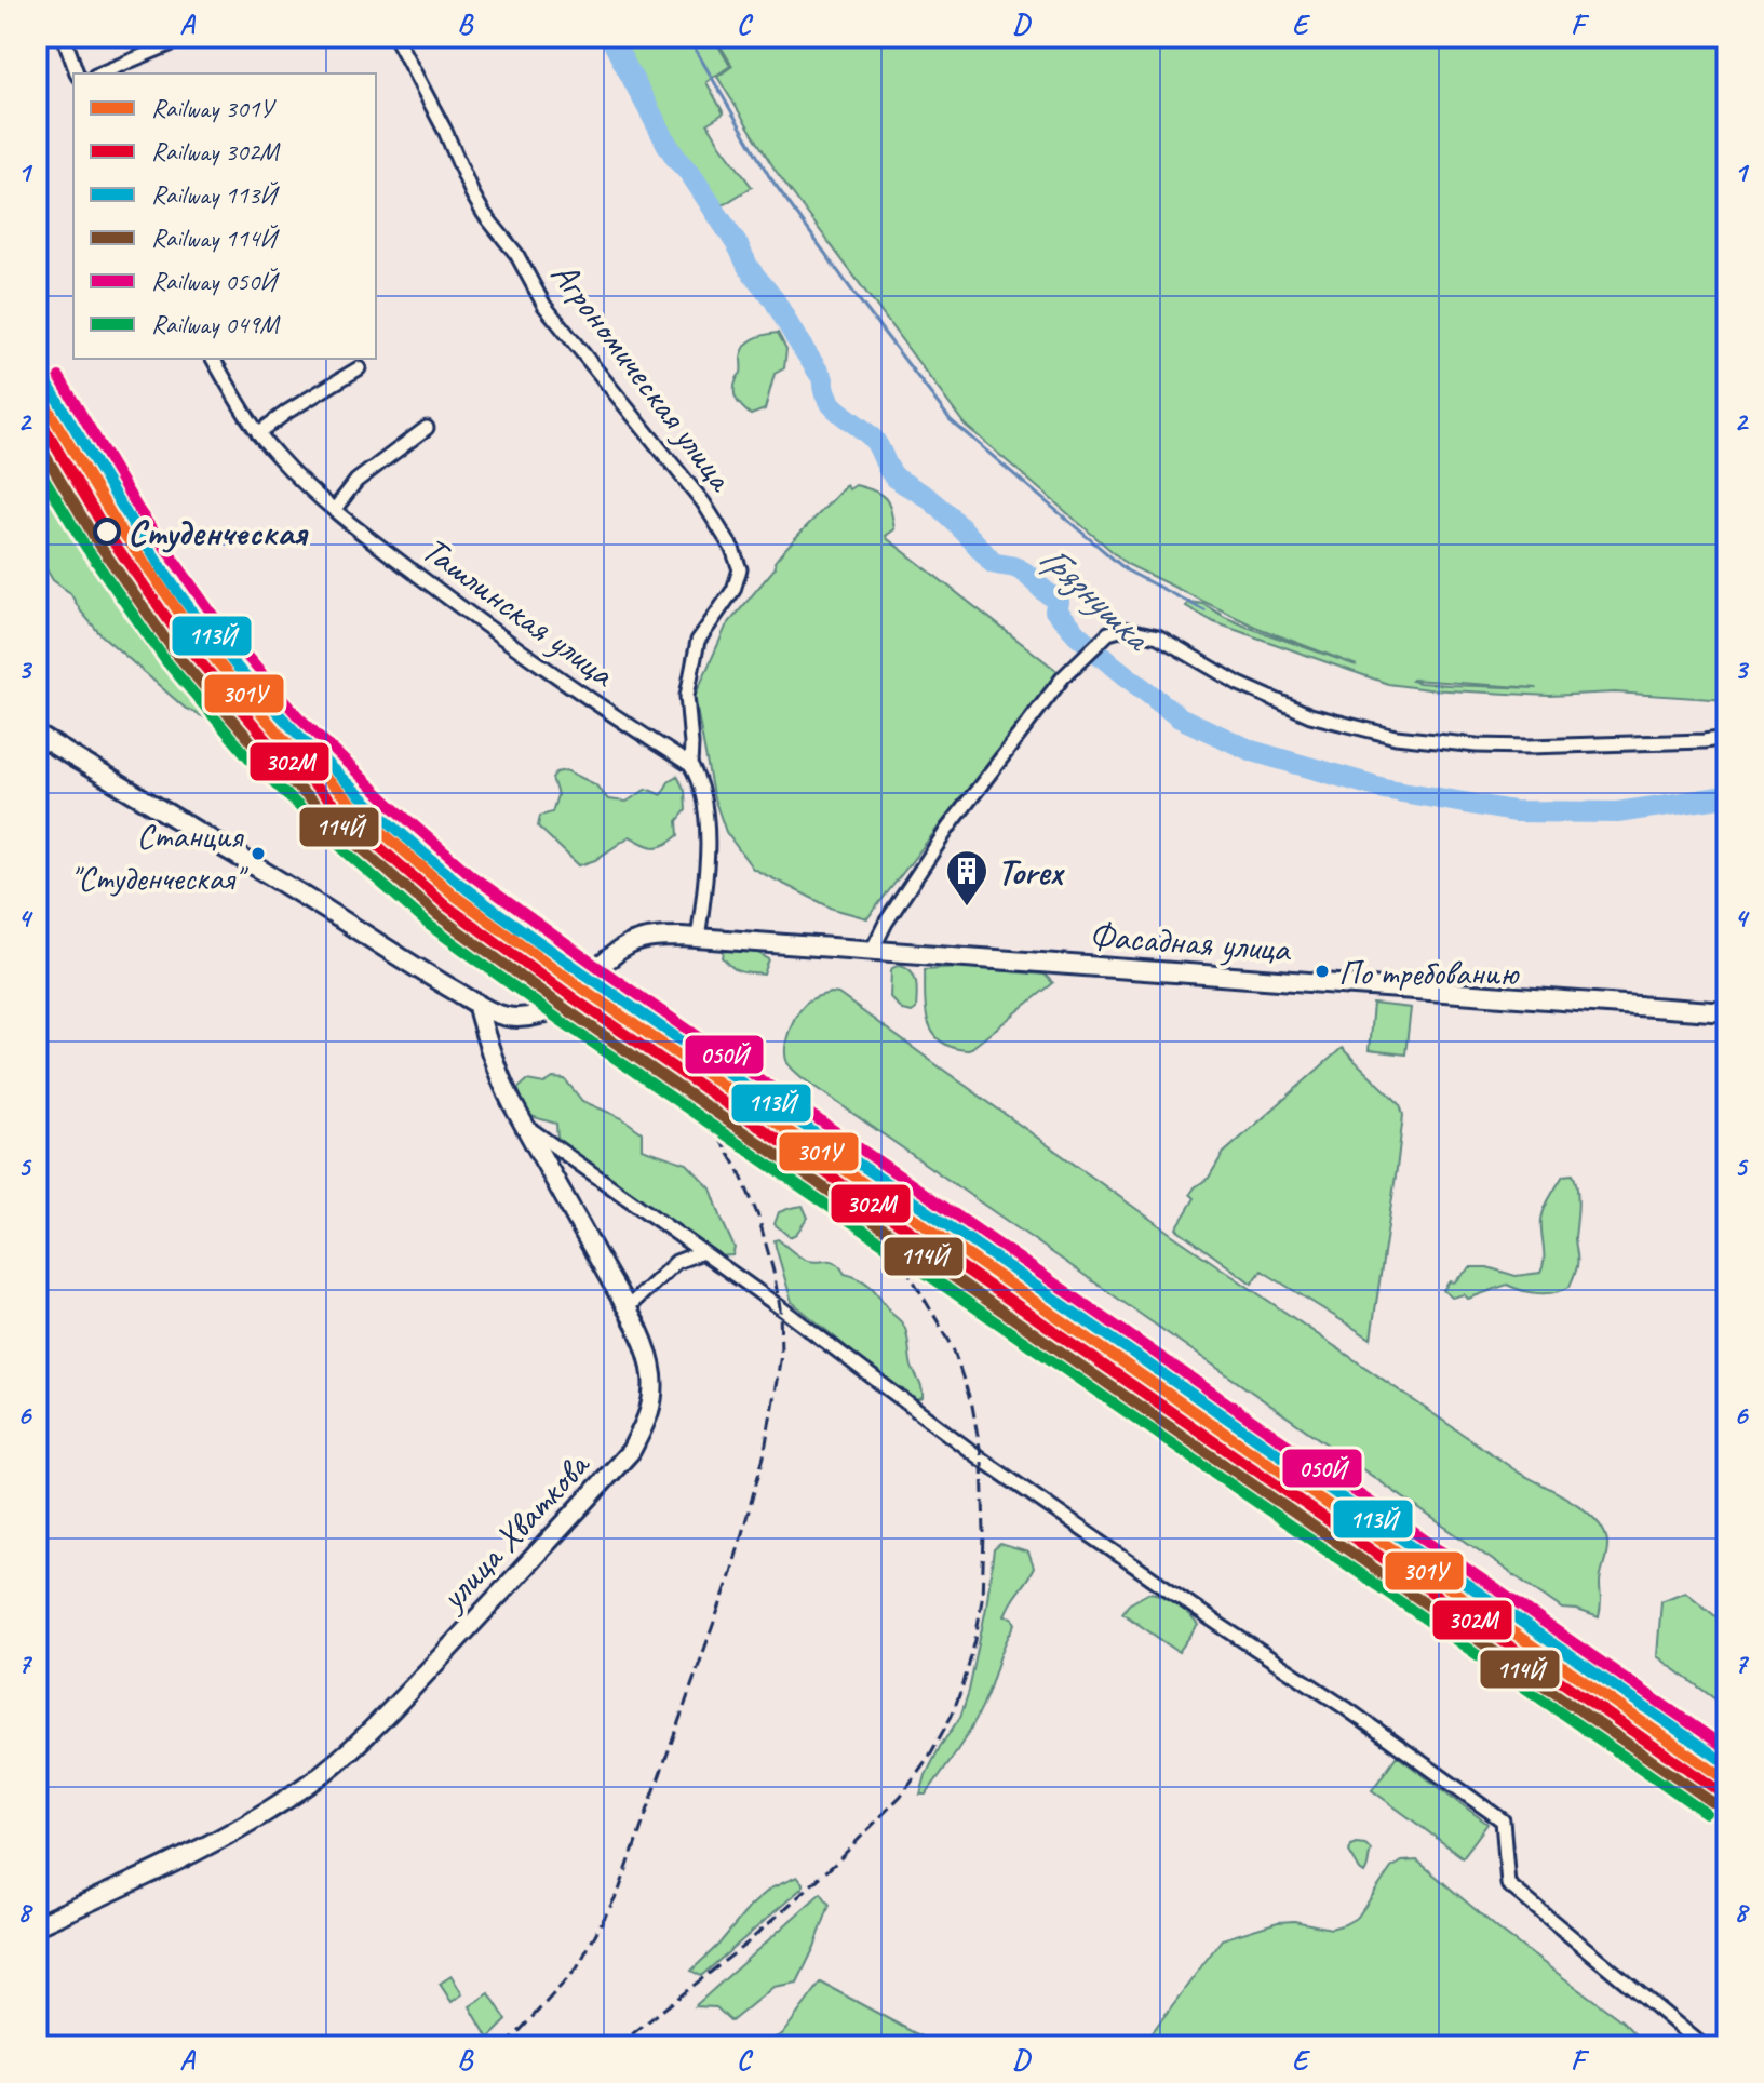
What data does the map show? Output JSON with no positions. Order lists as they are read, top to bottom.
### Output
{
  "streets": {
    "main road": ["Фасадная улица", "улица Хваткова"],
    "street": ["Агрономическая улица", "Ташлинская улица"]
  },
  "crossings": [
    ["Агрономическая улица", "Ташлинская улица"],
    ["Фасадная улица", "улица Хваткова"]
  ],
  "water": ["Грязнушка"],
  "places": {
    "other": ["Студенческая", "Станция \"Студенческая\"", "По требованию"],
    "building": ["Torex"]
  },
  "lines": [
    "rail line 050Й",
    "rail line 113Й",
    "rail line 301У",
    "rail line 302М",
    "rail line 114Й",
    "rail line 049М"
  ],
  "legend": [
    "Railway 301У",
    "Railway 302М",
    "Railway 113Й",
    "Railway 114Й",
    "Railway 050Й",
    "Railway 049М"
  ],
  "grid": {
    "columns": [
      "A",
      "B",
      "C",
      "D",
      "E",
      "F"
    ],
    "rows": [
      "1",
      "2",
      "3",
      "4",
      "5",
      "6",
      "7",
      "8"
    ]
  }
}
